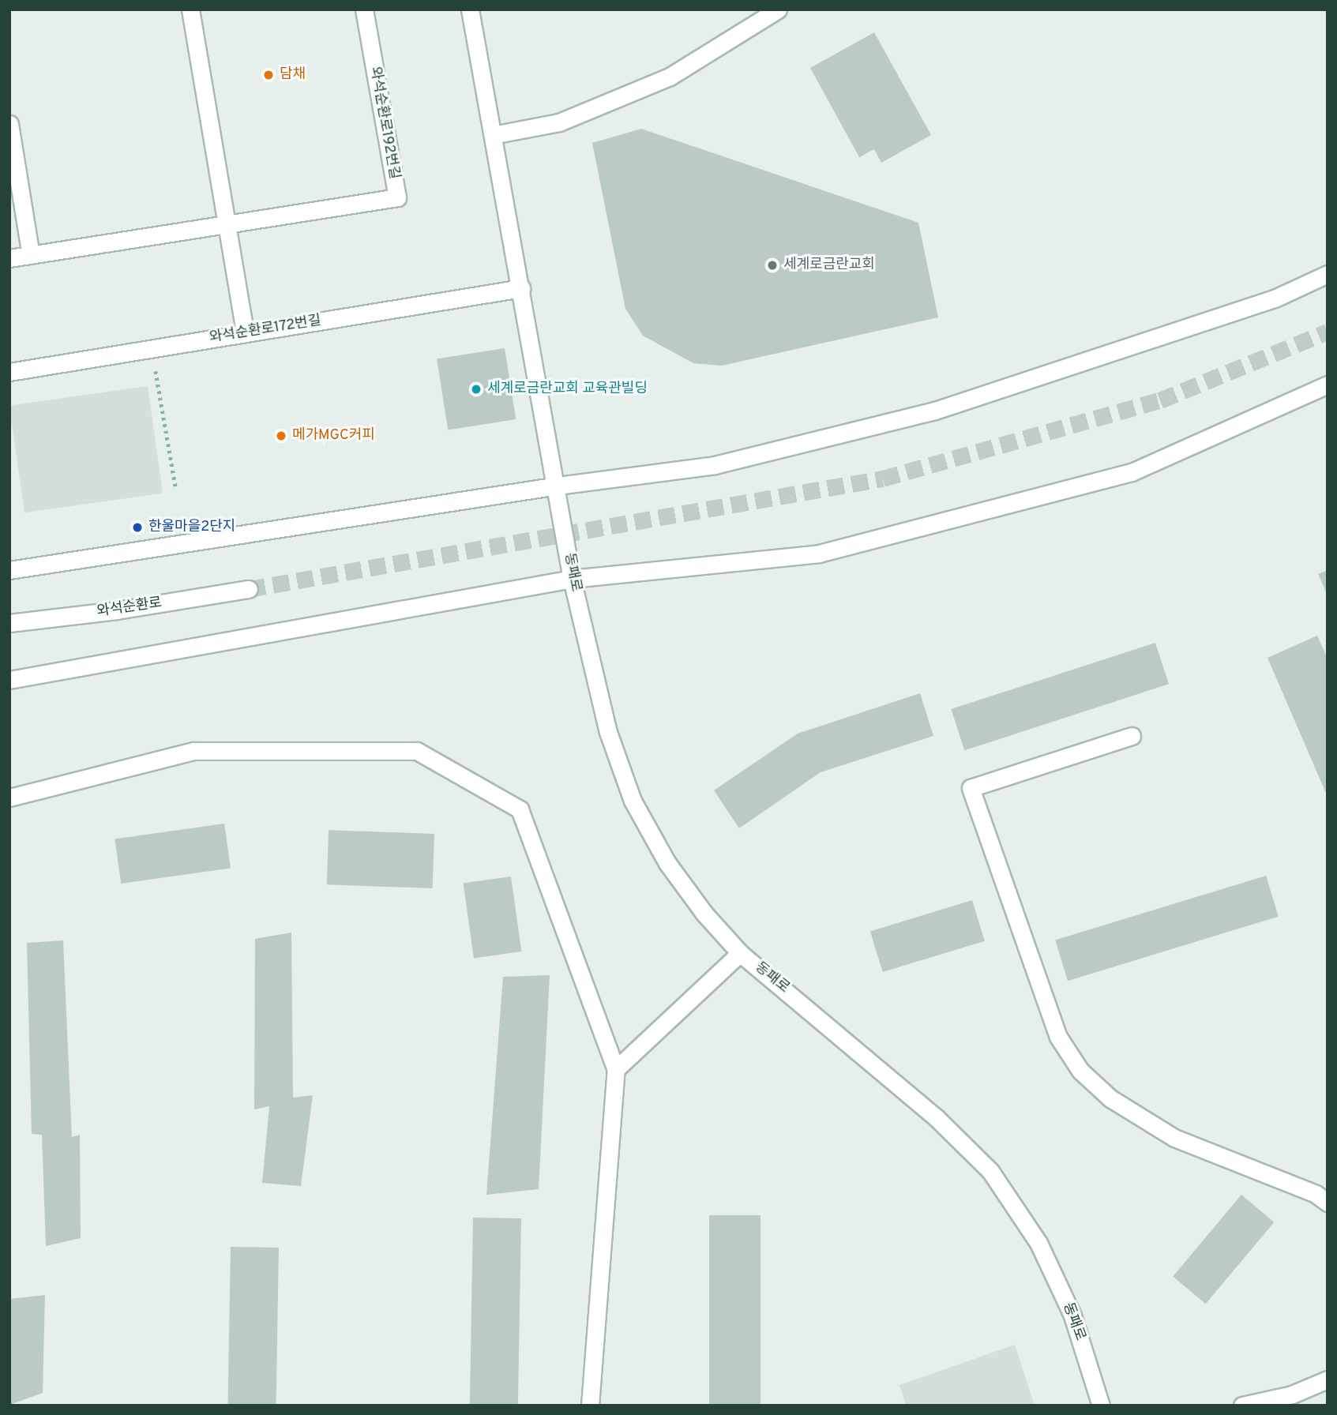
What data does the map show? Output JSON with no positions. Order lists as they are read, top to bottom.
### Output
{
  "streets": {
    "street": [
      "와석순환로192번길",
      "와석순환로172번길",
      "동패로",
      "와석순환로"
    ]
  },
  "places": [
    "담채",
    "세계로금란교회",
    "세계로금란교회 교육관빌딩",
    "메가MGC커피",
    "한울마을2단지"
  ]
}
